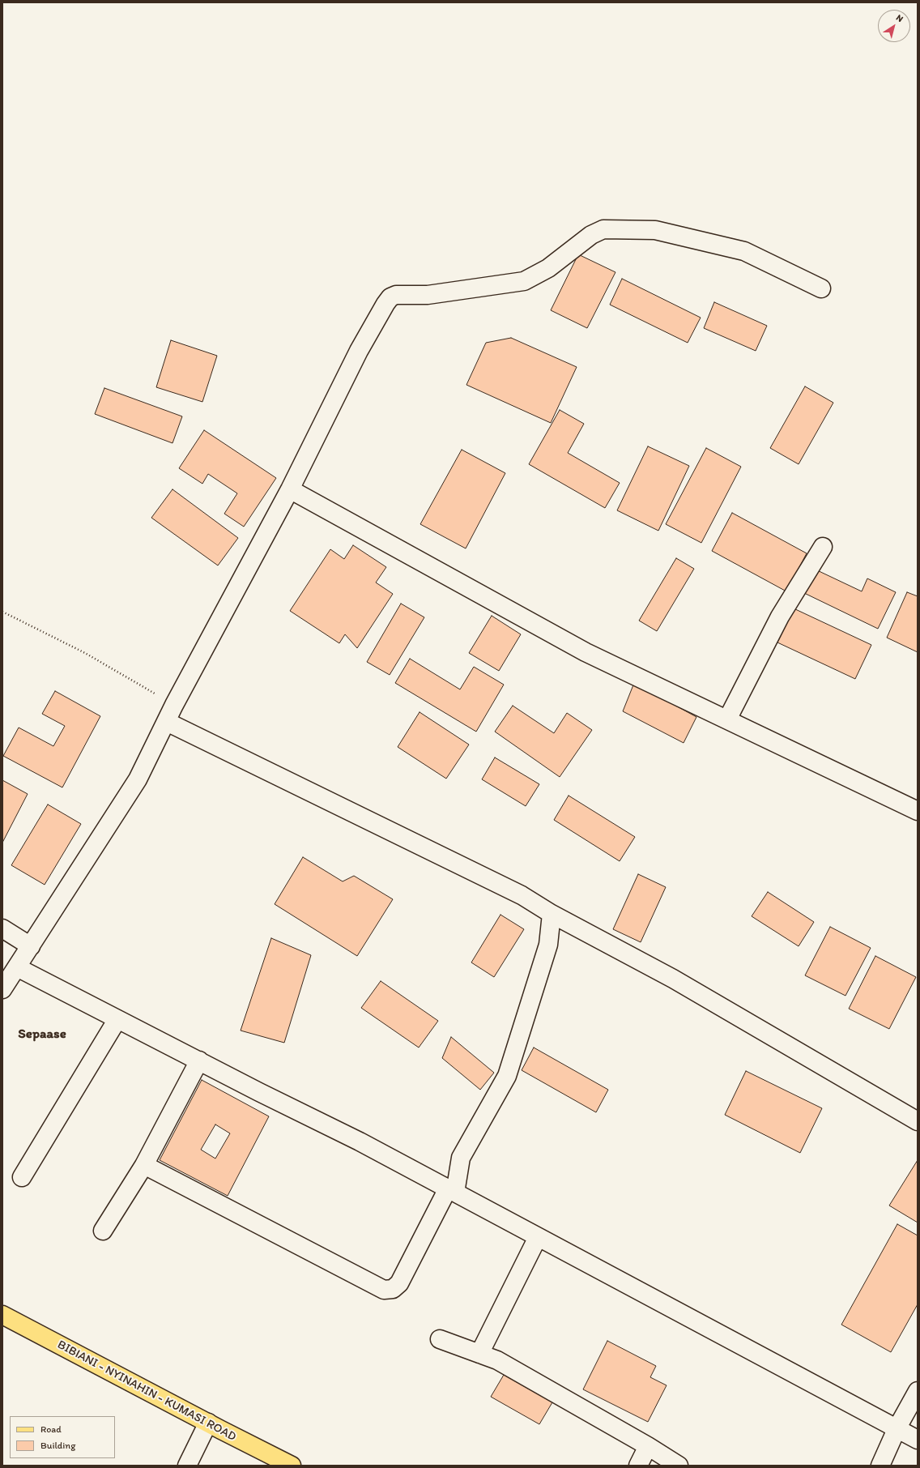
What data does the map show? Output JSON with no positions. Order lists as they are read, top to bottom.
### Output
{
  "streets": {
    "main road": ["BIBIANI - NYINAHIN - KUMASI ROAD"]
  },
  "districts": ["Sepaase"],
  "legend": ["Road", "Building"],
  "north": "top right"
}
